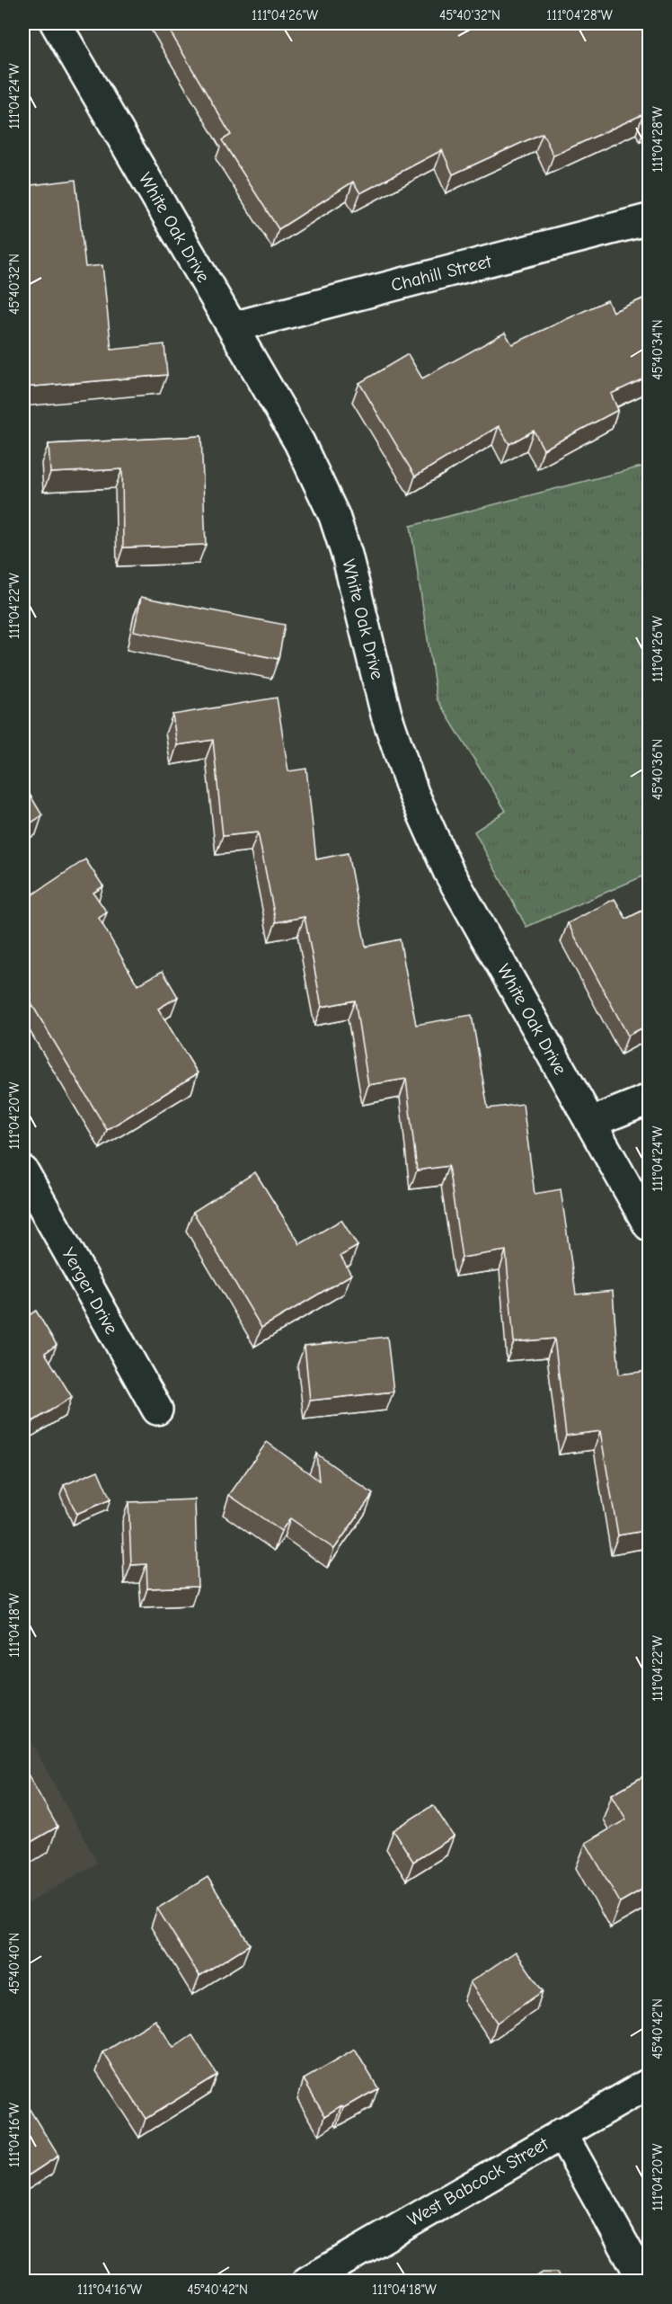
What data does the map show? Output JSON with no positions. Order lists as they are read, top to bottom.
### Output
{
  "streets": {
    "street": [
      "White Oak Drive",
      "Chahill Street",
      "Yerger Drive",
      "West Babcock Street"
    ]
  },
  "crossings": [
    ["White Oak Drive", "Chahill Street"]
  ],
  "coordinates": [
    "111°04'26\"W",
    "45°40'32\"N",
    "111°04'28\"W",
    "111°04'24\"W",
    "45°40'34\"N",
    "111°04'22\"W",
    "45°40'36\"N",
    "111°04'20\"W",
    "111°04'18\"W",
    "45°40'40\"N",
    "45°40'42\"N",
    "111°04'16\"W"
  ]
}
